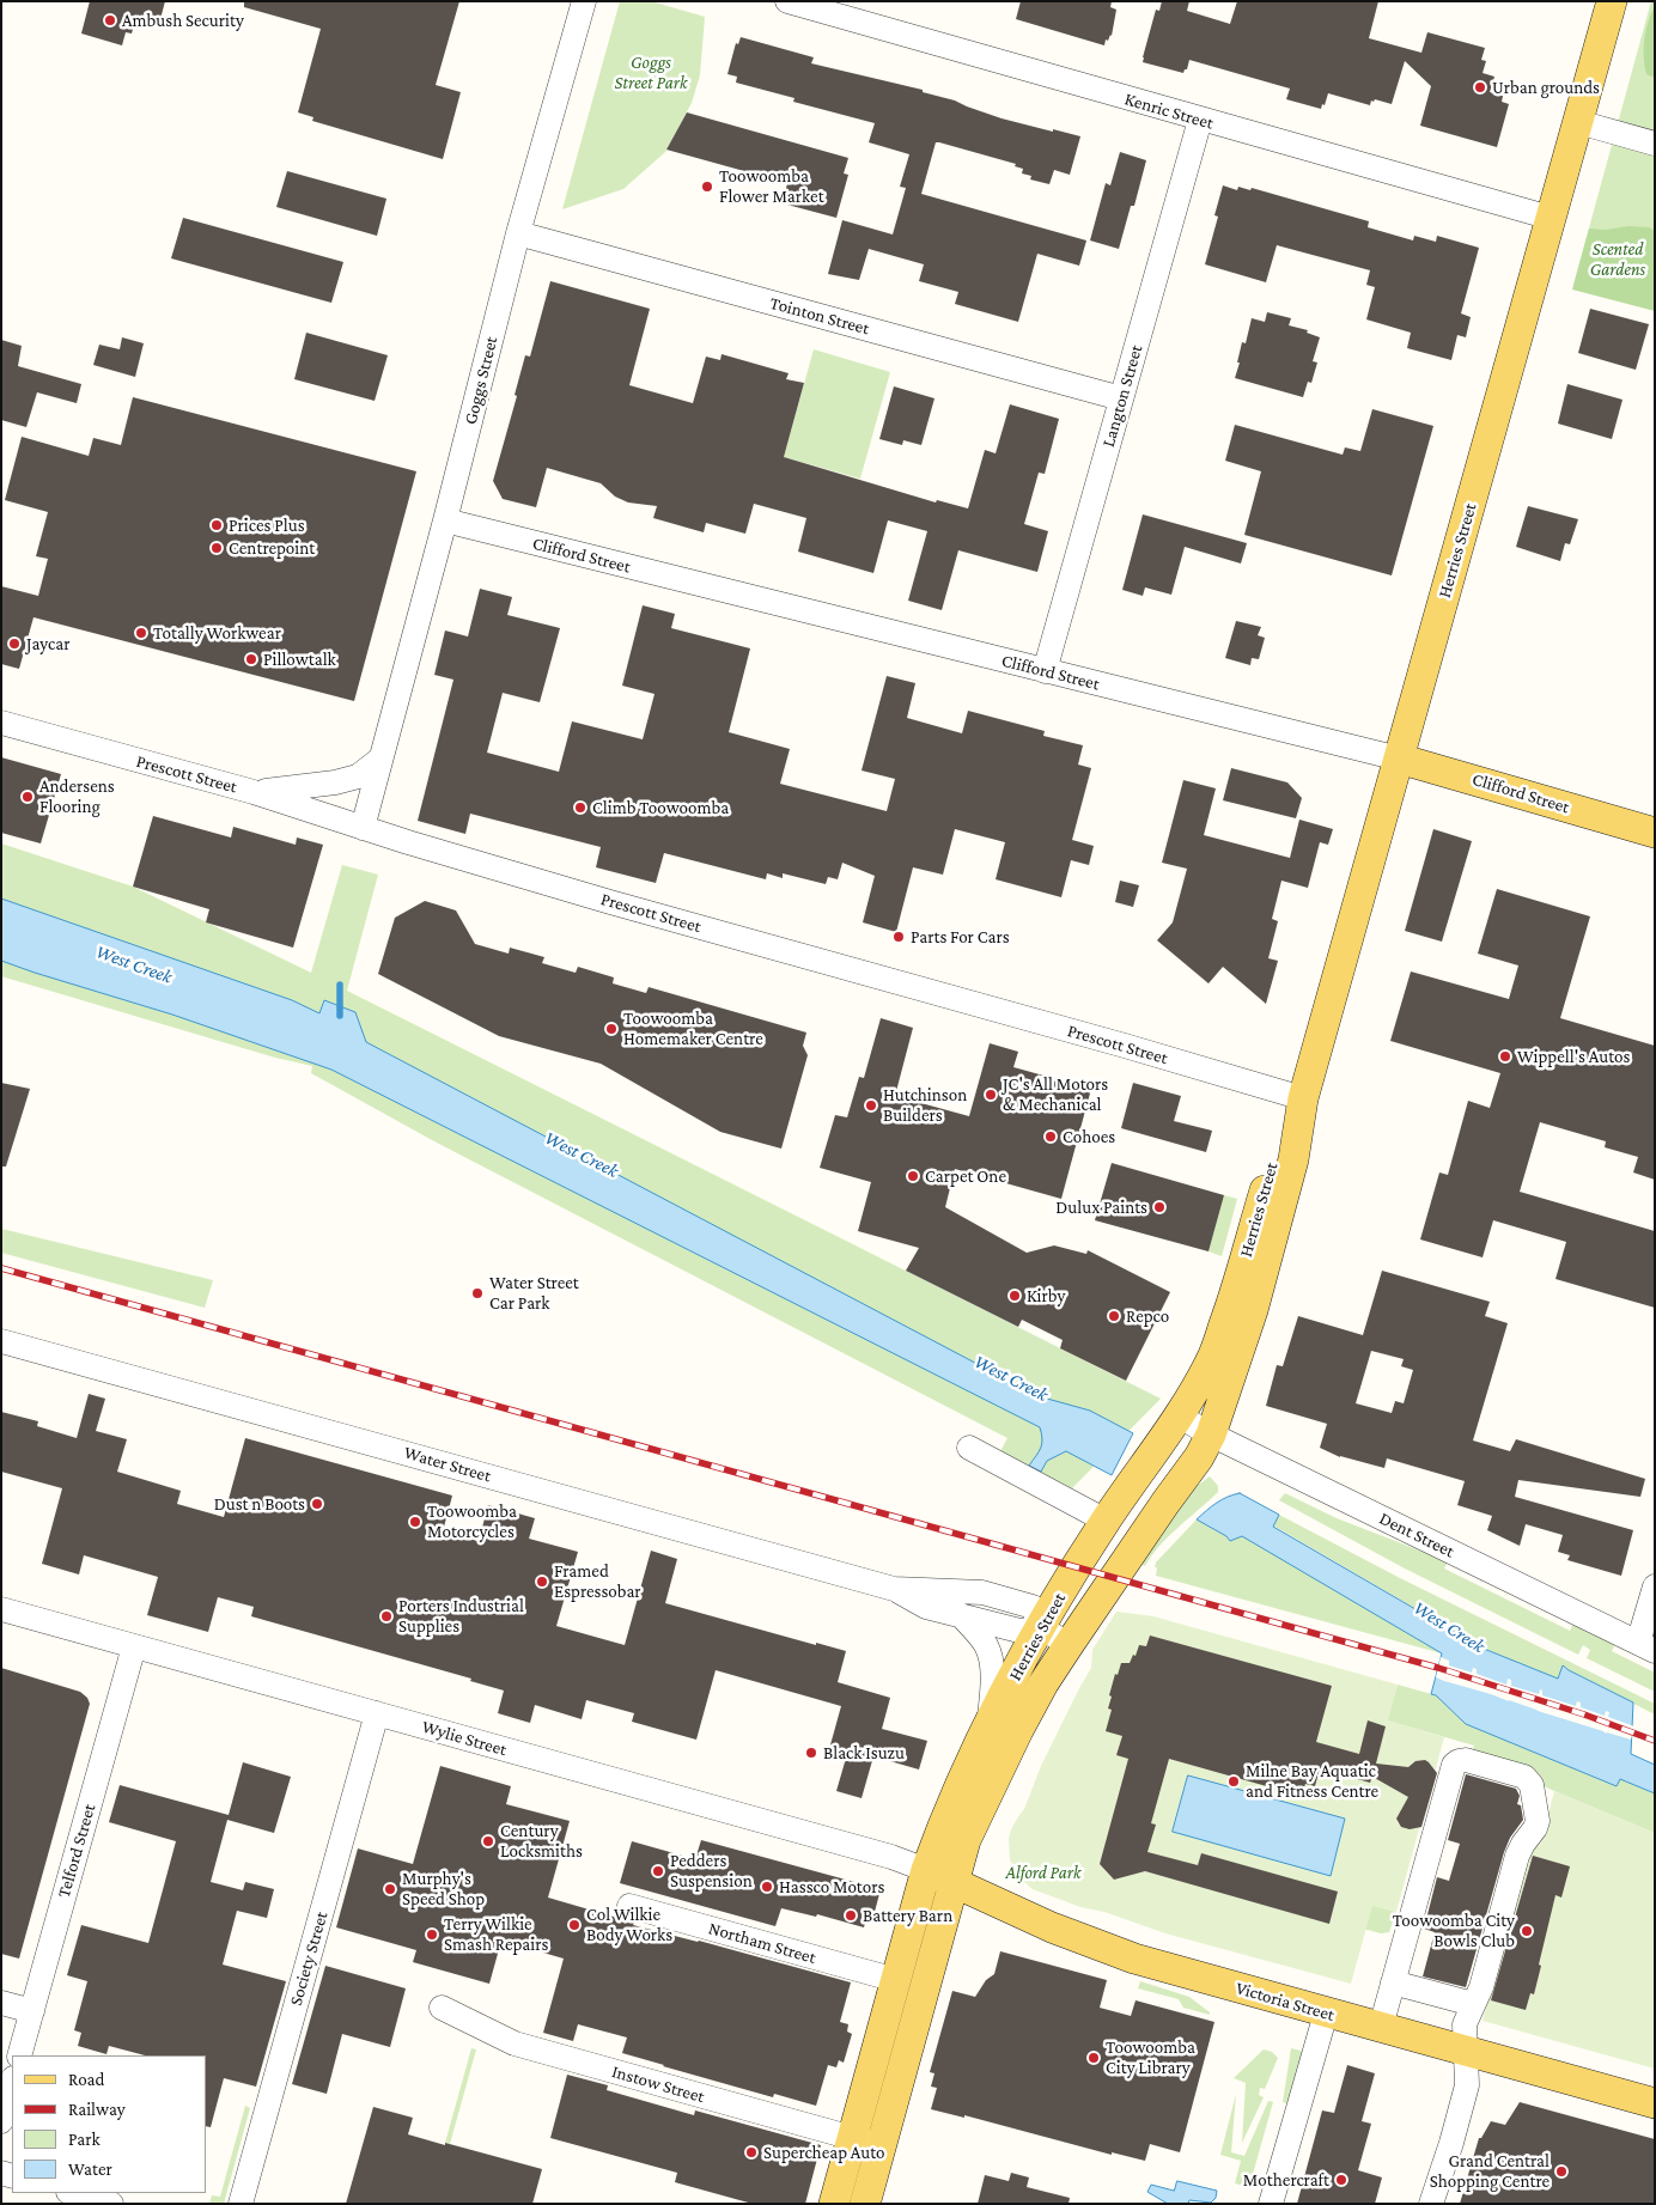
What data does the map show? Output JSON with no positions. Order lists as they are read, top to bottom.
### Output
{
  "streets": {
    "main road": ["Herries Street", "Clifford Street", "Victoria Street"],
    "street": [
      "Kenric Street",
      "Tointon Street",
      "Goggs Street",
      "Langton Street",
      "Prescott Street",
      "Water Street",
      "Dent Street",
      "Wylie Street",
      "Telford Street",
      "Northam Street",
      "Society Street",
      "Instow Street"
    ]
  },
  "crossings": [
    ["Kenric Street", "Langton Street"],
    ["Kenric Street", "Herries Street"],
    ["Tointon Street", "Goggs Street"],
    ["Tointon Street", "Langton Street"],
    ["Goggs Street", "Clifford Street"],
    ["Goggs Street", "Prescott Street"],
    ["Langton Street", "Clifford Street"],
    ["Herries Street", "Clifford Street"],
    ["Herries Street", "Prescott Street"],
    ["Herries Street", "Water Street"],
    ["Herries Street", "Dent Street"],
    ["Herries Street", "Wylie Street"],
    ["Herries Street", "Northam Street"],
    ["Herries Street", "Victoria Street"],
    ["Herries Street", "Instow Street"],
    ["Wylie Street", "Telford Street"],
    ["Wylie Street", "Society Street"],
    ["Wylie Street", "Victoria Street"]
  ],
  "water": ["West Creek"],
  "parks": ["Goggs Street Park", "Scented Gardens", "Alford Park"],
  "places": [
    "Ambush Security",
    "Urban grounds",
    "Toowoomba Flower Market",
    "Prices Plus",
    "Centrepoint",
    "Totally Workwear",
    "Jaycar",
    "Pillowtalk",
    "Andersens Flooring",
    "Climb Toowoomba",
    "Parts For Cars",
    "Toowoomba Homemaker Centre",
    "Wippell's Autos",
    "JC's All Motors & Mechanical",
    "Hutchinson Builders",
    "Cohoes",
    "Carpet One",
    "Dulux Paints",
    "Water Street Car Park",
    "Kirby",
    "Repco",
    "Dust n Boots",
    "Toowoomba Motorcycles",
    "Framed Espressobar",
    "Porters Industrial Supplies",
    "Black Isuzu",
    "Milne Bay Aquatic and Fitness Centre",
    "Century Locksmiths",
    "Pedders Suspension",
    "Hassco Motors",
    "Murphy's Speed Shop",
    "Battery Barn",
    "Col Wilkie Body Works",
    "Toowoomba City Bowls Club",
    "Terry Wilkie Smash Repairs",
    "Toowoomba City Library",
    "Supercheap Auto",
    "Grand Central Shopping Centre",
    "Mothercraft"
  ],
  "legend": [
    "Road",
    "Railway",
    "Park",
    "Water"
  ]
}
